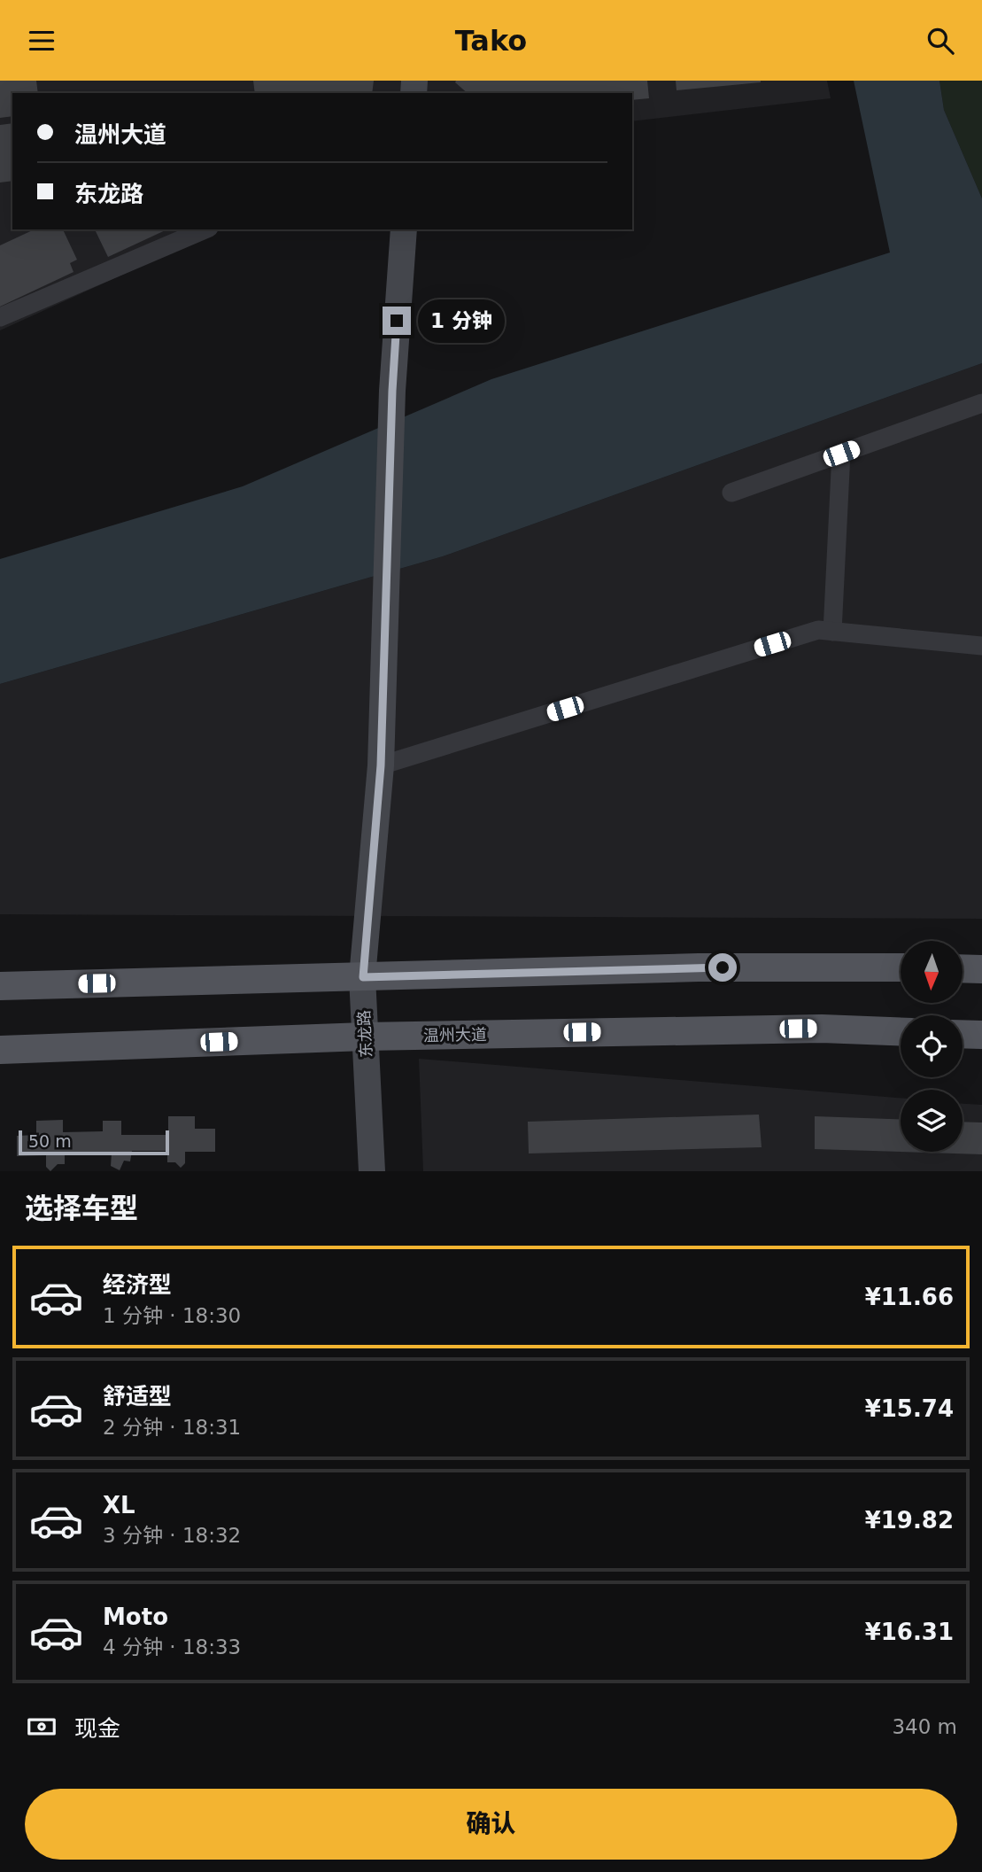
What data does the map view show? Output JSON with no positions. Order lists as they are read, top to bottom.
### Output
{
  "streets": {
    "main road": ["温州大道"],
    "street": ["东龙路"]
  },
  "crossings": [
    ["东龙路", "温州大道"]
  ],
  "scale_bar": "50 m",
  "north": "bottom",
  "page": {
    "header": "Tako",
    "banner": ["温州大道", "东龙路"],
    "bubble": "1 分钟",
    "scale": "50 m",
    "heading": "选择车型",
    "list": [
      {
        "name": "经济型",
        "note": "1 分钟 · 18:30",
        "value": "¥11.66"
      },
      {
        "name": "舒适型",
        "note": "2 分钟 · 18:31",
        "value": "¥15.74"
      },
      {
        "name": "XL",
        "note": "3 分钟 · 18:32",
        "value": "¥19.82"
      },
      {
        "name": "Moto",
        "note": "4 分钟 · 18:33",
        "value": "¥16.31"
      }
    ],
    "pay": ["现金", "340 m"],
    "buttons": "确认"
  }
}
